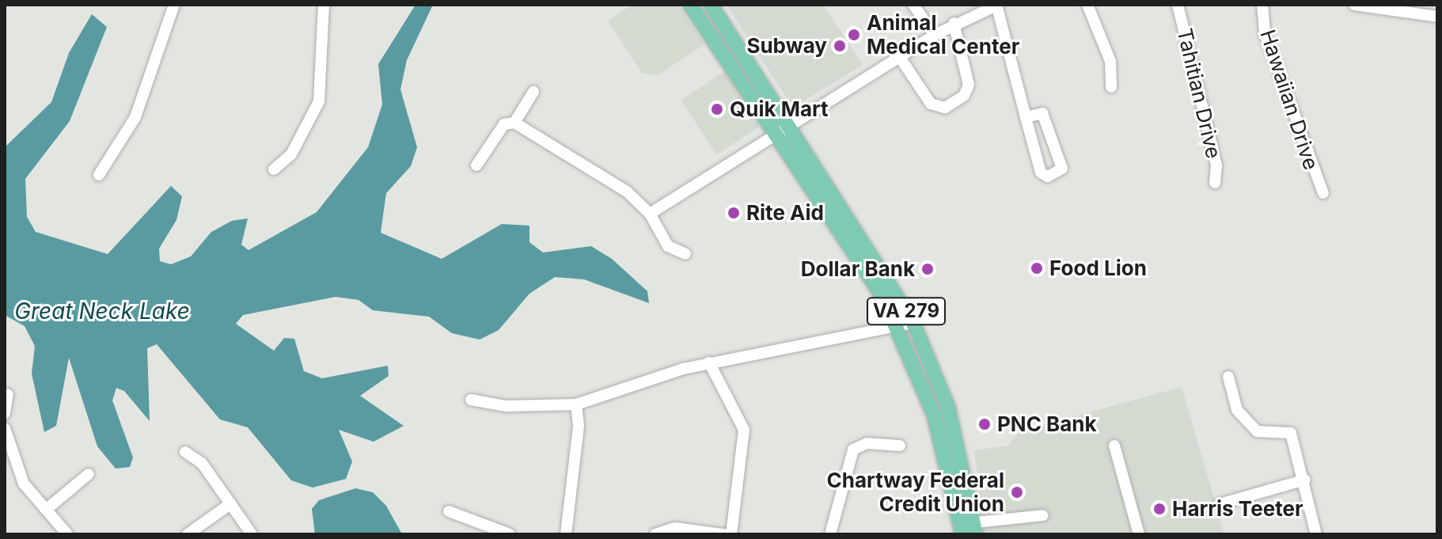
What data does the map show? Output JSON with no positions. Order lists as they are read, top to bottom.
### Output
{
  "streets": {
    "main road": ["VA 279"],
    "street": ["Tahitian Drive", "Hawaiian Drive"]
  },
  "water": ["Great Neck Lake"],
  "places": [
    "Animal Medical Center",
    "Subway",
    "Quik Mart",
    "Rite Aid",
    "Food Lion",
    "Dollar Bank",
    "PNC Bank",
    "Chartway Federal Credit Union",
    "Harris Teeter"
  ]
}
